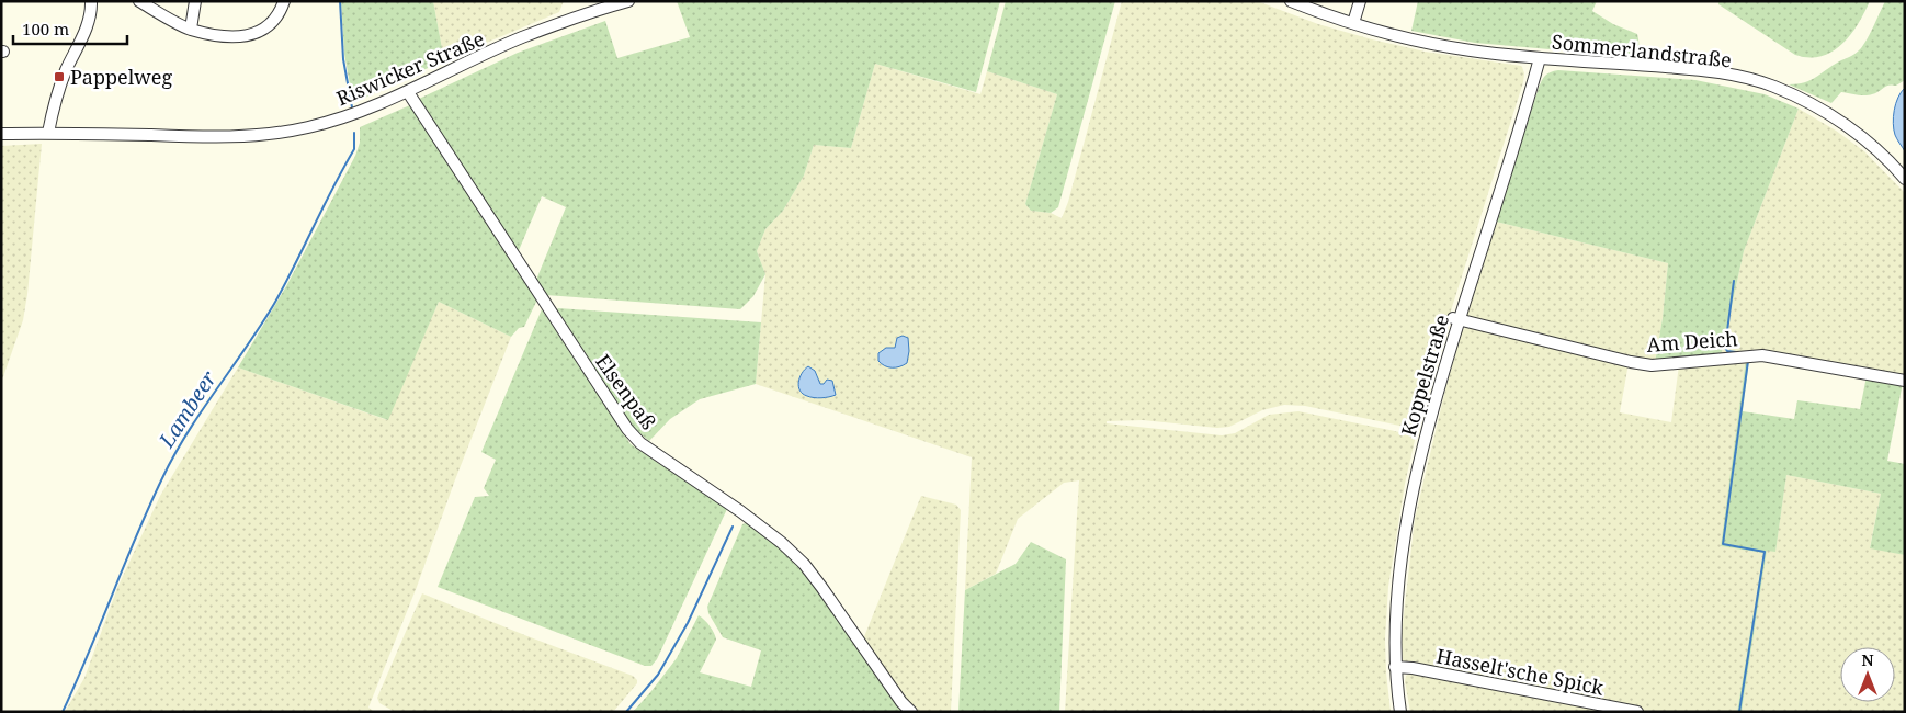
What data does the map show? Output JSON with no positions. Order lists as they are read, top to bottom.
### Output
{
  "streets": {
    "street": [
      "Sommerlandstraße",
      "Riswicker Straße",
      "Am Deich",
      "Koppelstraße",
      "Elsenpaß",
      "Hasselt'sche Spick"
    ]
  },
  "crossings": [
    ["Sommerlandstraße", "Koppelstraße"],
    ["Riswicker Straße", "Elsenpaß"],
    ["Am Deich", "Koppelstraße"],
    ["Koppelstraße", "Hasselt'sche Spick"]
  ],
  "water": ["Lambeer"],
  "places": {
    "transit": ["Pappelweg"]
  },
  "scale_bar": "100 m",
  "north": "top"
}
